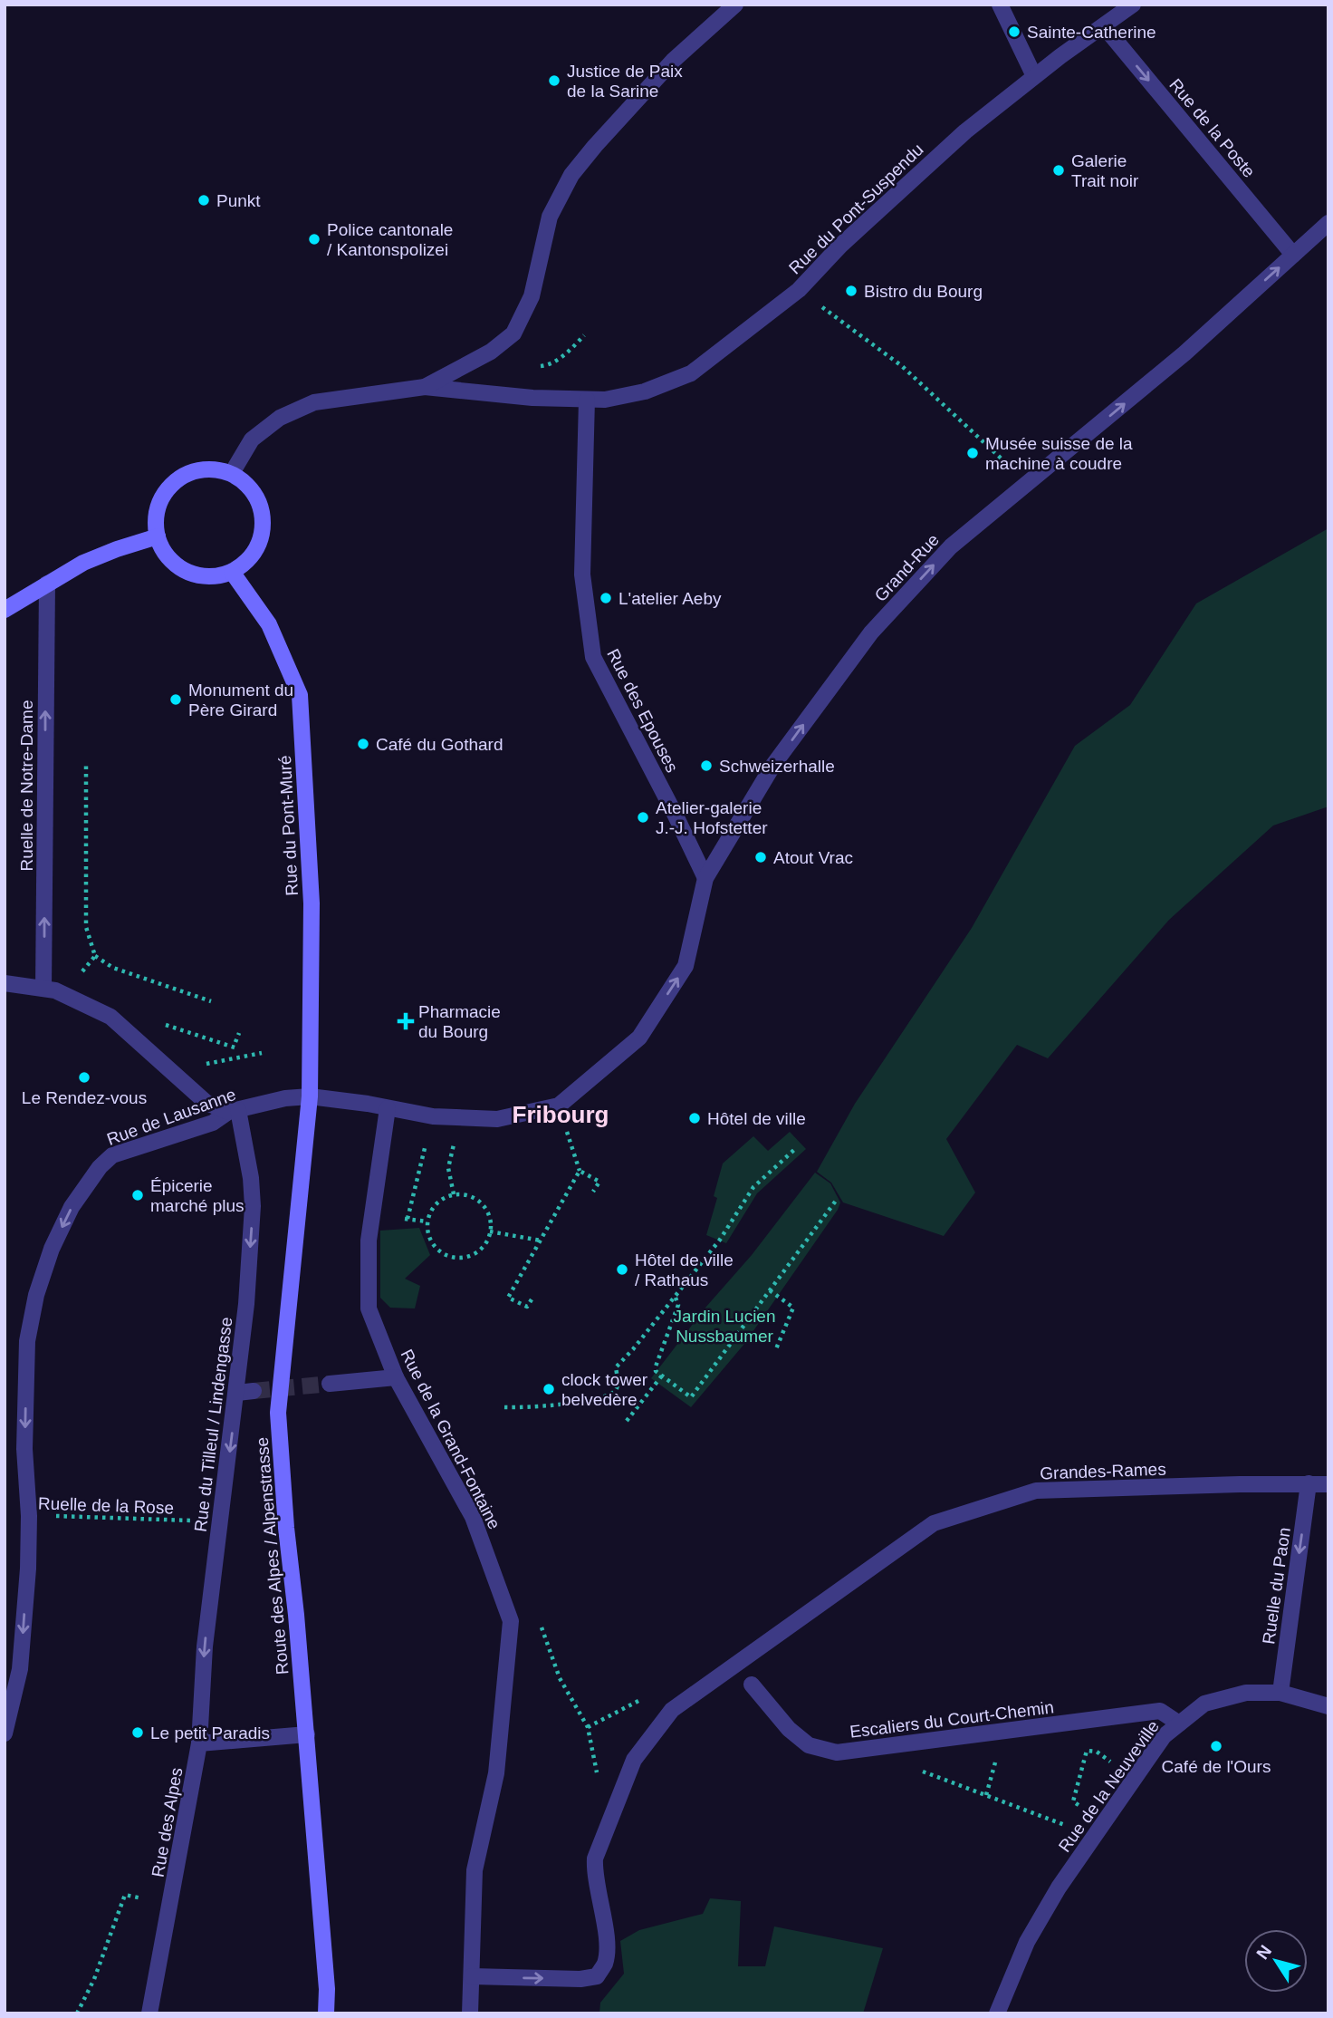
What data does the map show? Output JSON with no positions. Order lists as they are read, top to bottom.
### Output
{
  "streets": {
    "main road": ["Rue du Pont-Muré", "Route des Alpes / Alpenstrasse"],
    "street": [
      "Rue de la Poste",
      "Rue du Pont-Suspendu",
      "Grand-Rue",
      "Rue des Epouses",
      "Ruelle de Notre-Dame",
      "Rue de Lausanne",
      "Rue du Tilleul / Lindengasse",
      "Rue de la Grand-Fontaine",
      "Grandes-Rames",
      "Ruelle du Paon",
      "Escaliers du Court-Chemin",
      "Rue de la Neuveville",
      "Rue des Alpes"
    ],
    "path": ["Ruelle de la Rose"]
  },
  "crossings": [
    ["Rue de la Poste", "Rue du Pont-Suspendu"],
    ["Rue de la Poste", "Grand-Rue"],
    ["Rue du Pont-Suspendu", "Rue des Epouses"],
    ["Grand-Rue", "Rue des Epouses"],
    ["Grand-Rue", "Rue de Lausanne"],
    ["Rue du Pont-Muré", "Rue de Lausanne"],
    ["Rue du Pont-Muré", "Route des Alpes / Alpenstrasse"],
    ["Rue de Lausanne", "Rue du Tilleul / Lindengasse"],
    ["Rue de Lausanne", "Rue de la Grand-Fontaine"],
    ["Rue de Lausanne", "Ruelle de la Rose"],
    ["Rue de Lausanne", "Route des Alpes / Alpenstrasse"],
    ["Rue du Tilleul / Lindengasse", "Ruelle de la Rose"],
    ["Rue du Tilleul / Lindengasse", "Rue des Alpes"],
    ["Rue de la Grand-Fontaine", "Grandes-Rames"],
    ["Grandes-Rames", "Ruelle du Paon"],
    ["Ruelle du Paon", "Rue de la Neuveville"],
    ["Escaliers du Court-Chemin", "Rue de la Neuveville"]
  ],
  "one_way": [
    "Rue de la Poste",
    "Grand-Rue",
    "Ruelle de Notre-Dame",
    "Rue de Lausanne",
    "Rue du Tilleul / Lindengasse",
    "Grandes-Rames",
    "Ruelle du Paon"
  ],
  "districts": ["Fribourg"],
  "parks": ["Jardin Lucien Nussbaumer"],
  "places": {
    "other": [
      "Sainte-Catherine",
      "Justice de Paix de la Sarine",
      "Galerie Trait noir",
      "Punkt",
      "Police cantonale / Kantonspolizei",
      "Bistro du Bourg",
      "Musée suisse de la machine à coudre",
      "L'atelier Aeby",
      "Monument du Père Girard",
      "Café du Gothard",
      "Schweizerhalle",
      "Atelier-galerie J.-J. Hofstetter",
      "Atout Vrac",
      "Le Rendez-vous",
      "Hôtel de ville",
      "Épicerie marché plus",
      "Hôtel de ville / Rathaus",
      "clock tower belvedère",
      "Le petit Paradis",
      "Café de l'Ours"
    ],
    "health": ["Pharmacie du Bourg"]
  },
  "north": "top left"
}
